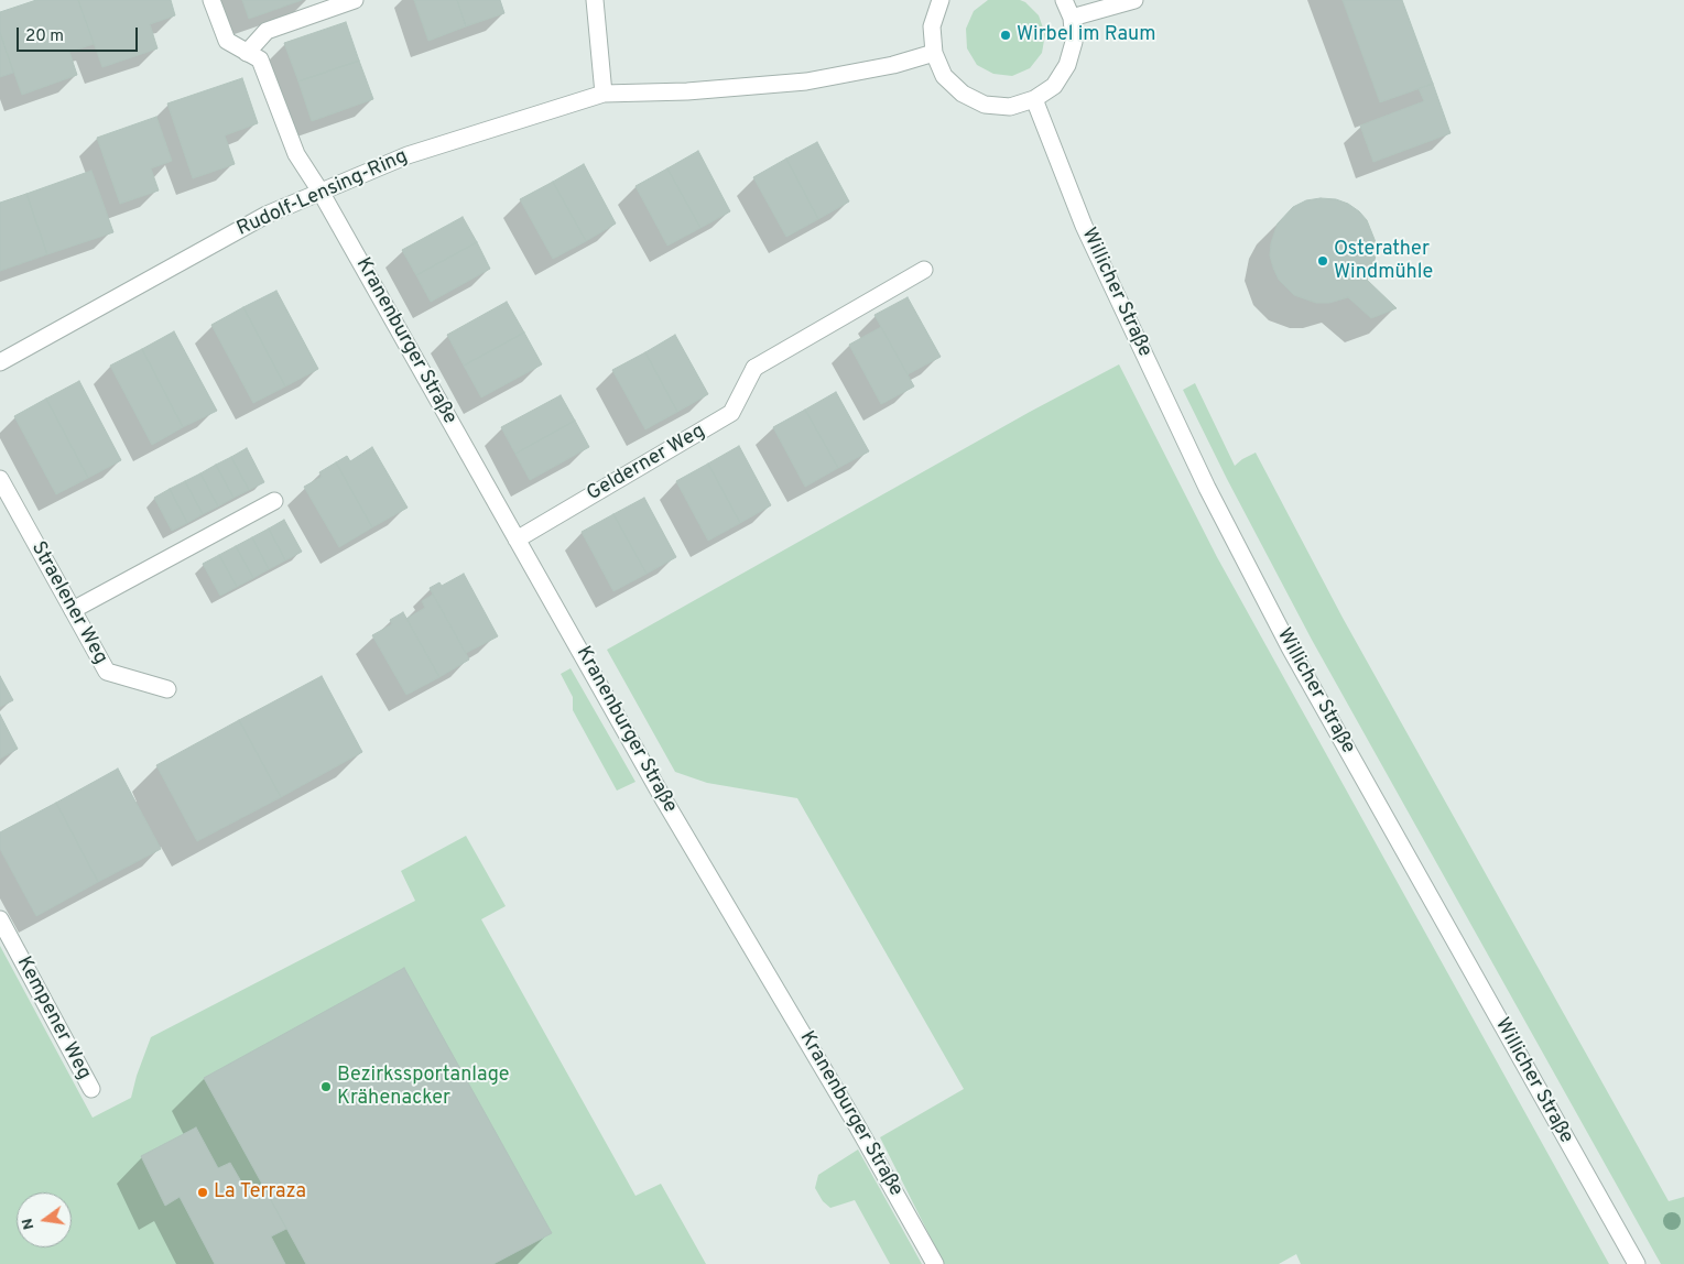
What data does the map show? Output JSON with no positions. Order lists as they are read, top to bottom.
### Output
{
  "streets": {
    "street": [
      "Rudolf-Lensing-Ring",
      "Willicher Straße",
      "Kranenburger Straße",
      "Gelderner Weg",
      "Straelener Weg",
      "Kempener Weg"
    ]
  },
  "crossings": [
    ["Rudolf-Lensing-Ring", "Kranenburger Straße"],
    ["Kranenburger Straße", "Gelderner Weg"]
  ],
  "places": [
    "Wirbel im Raum",
    "Osterather Windmühle",
    "Bezirkssportanlage Krähenacker",
    "La Terraza"
  ],
  "scale_bar": "20 m",
  "north": "left"
}
